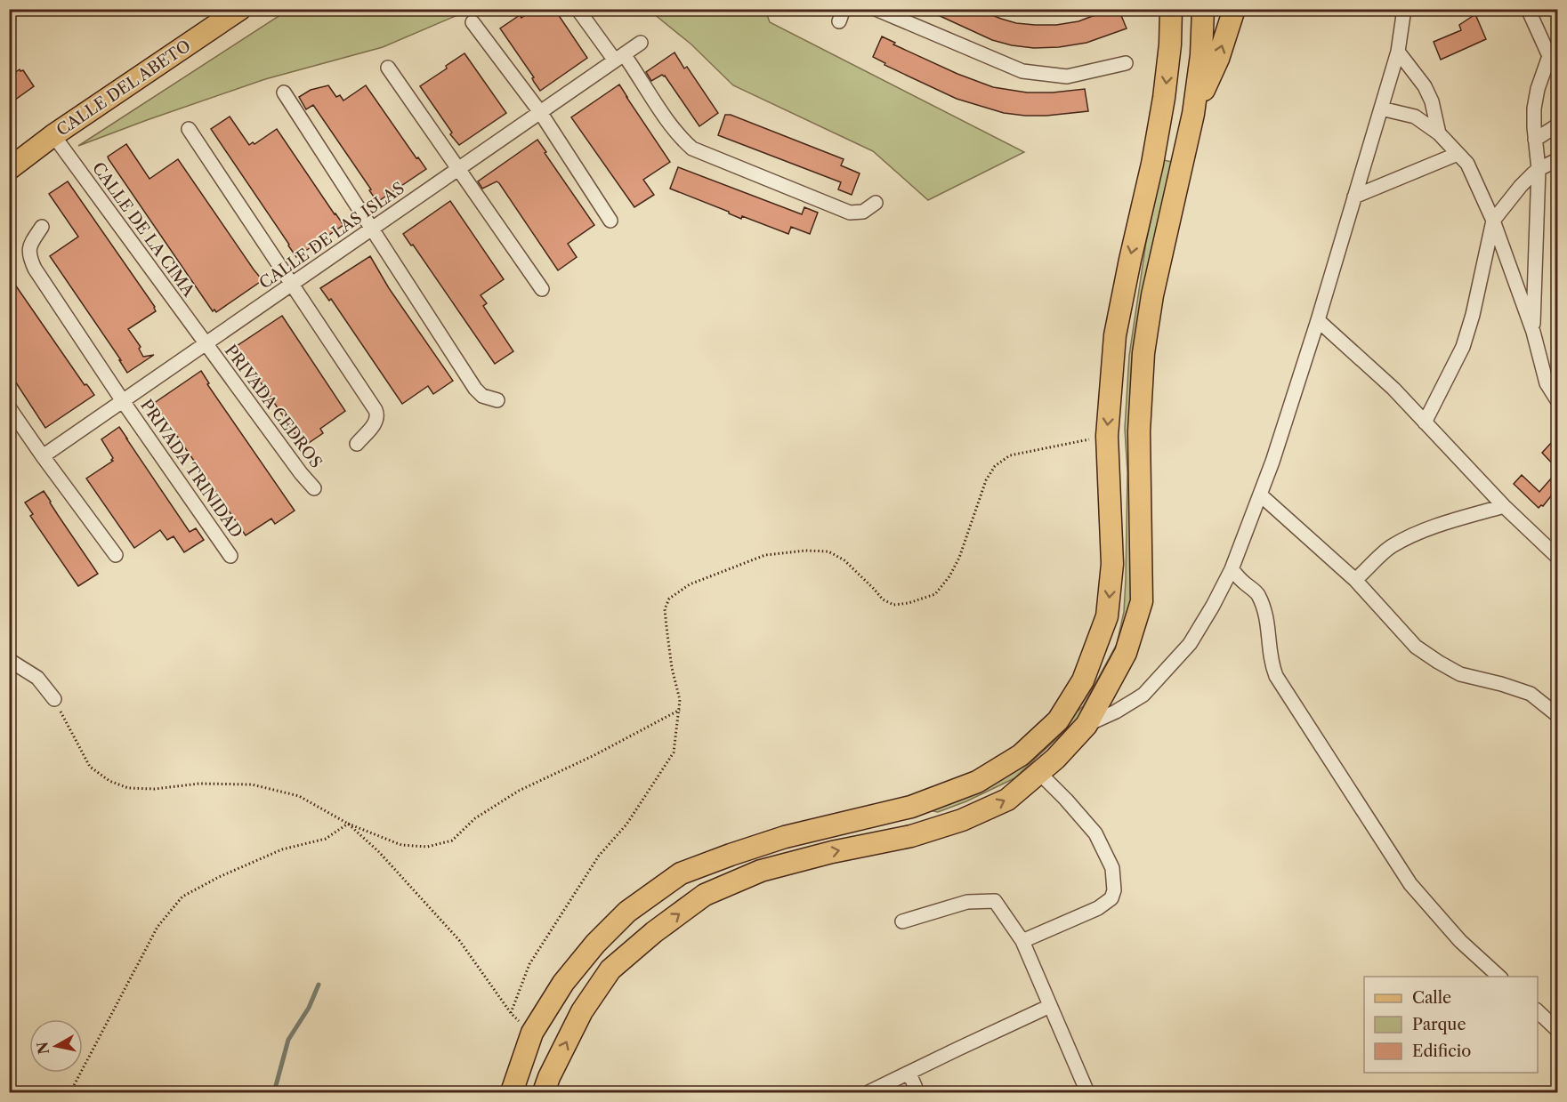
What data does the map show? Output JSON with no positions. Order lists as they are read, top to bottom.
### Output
{
  "streets": {
    "main road": ["CALLE DEL ABETO"],
    "street": [
      "CALLE DE LA CIMA",
      "CALLE DE LAS ISLAS",
      "PRIVADA CEDROS",
      "PRIVADA TRINIDAD"
    ]
  },
  "crossings": [
    ["CALLE DEL ABETO", "CALLE DE LA CIMA"],
    ["CALLE DE LA CIMA", "CALLE DE LAS ISLAS"],
    ["CALLE DE LA CIMA", "PRIVADA CEDROS"],
    ["CALLE DE LAS ISLAS", "PRIVADA CEDROS"],
    ["CALLE DE LAS ISLAS", "PRIVADA TRINIDAD"]
  ],
  "legend": ["Calle", "Parque", "Edificio"],
  "north": "left"
}
